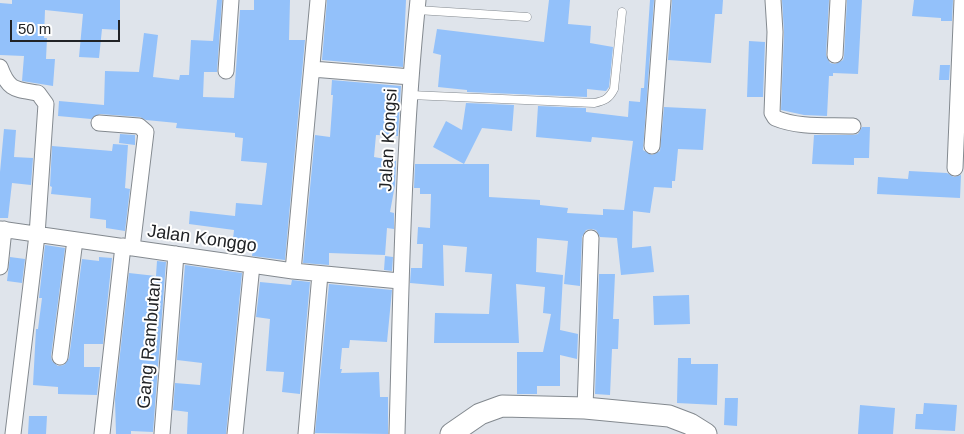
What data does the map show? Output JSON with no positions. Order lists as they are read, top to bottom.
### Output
{
  "streets": {
    "street": ["Jalan Kongsi", "Jalan Konggo", "Gang Rambutan"]
  },
  "crossings": [
    ["Jalan Kongsi", "Jalan Konggo"],
    ["Jalan Konggo", "Gang Rambutan"]
  ],
  "scale_bar": "50 m"
}
